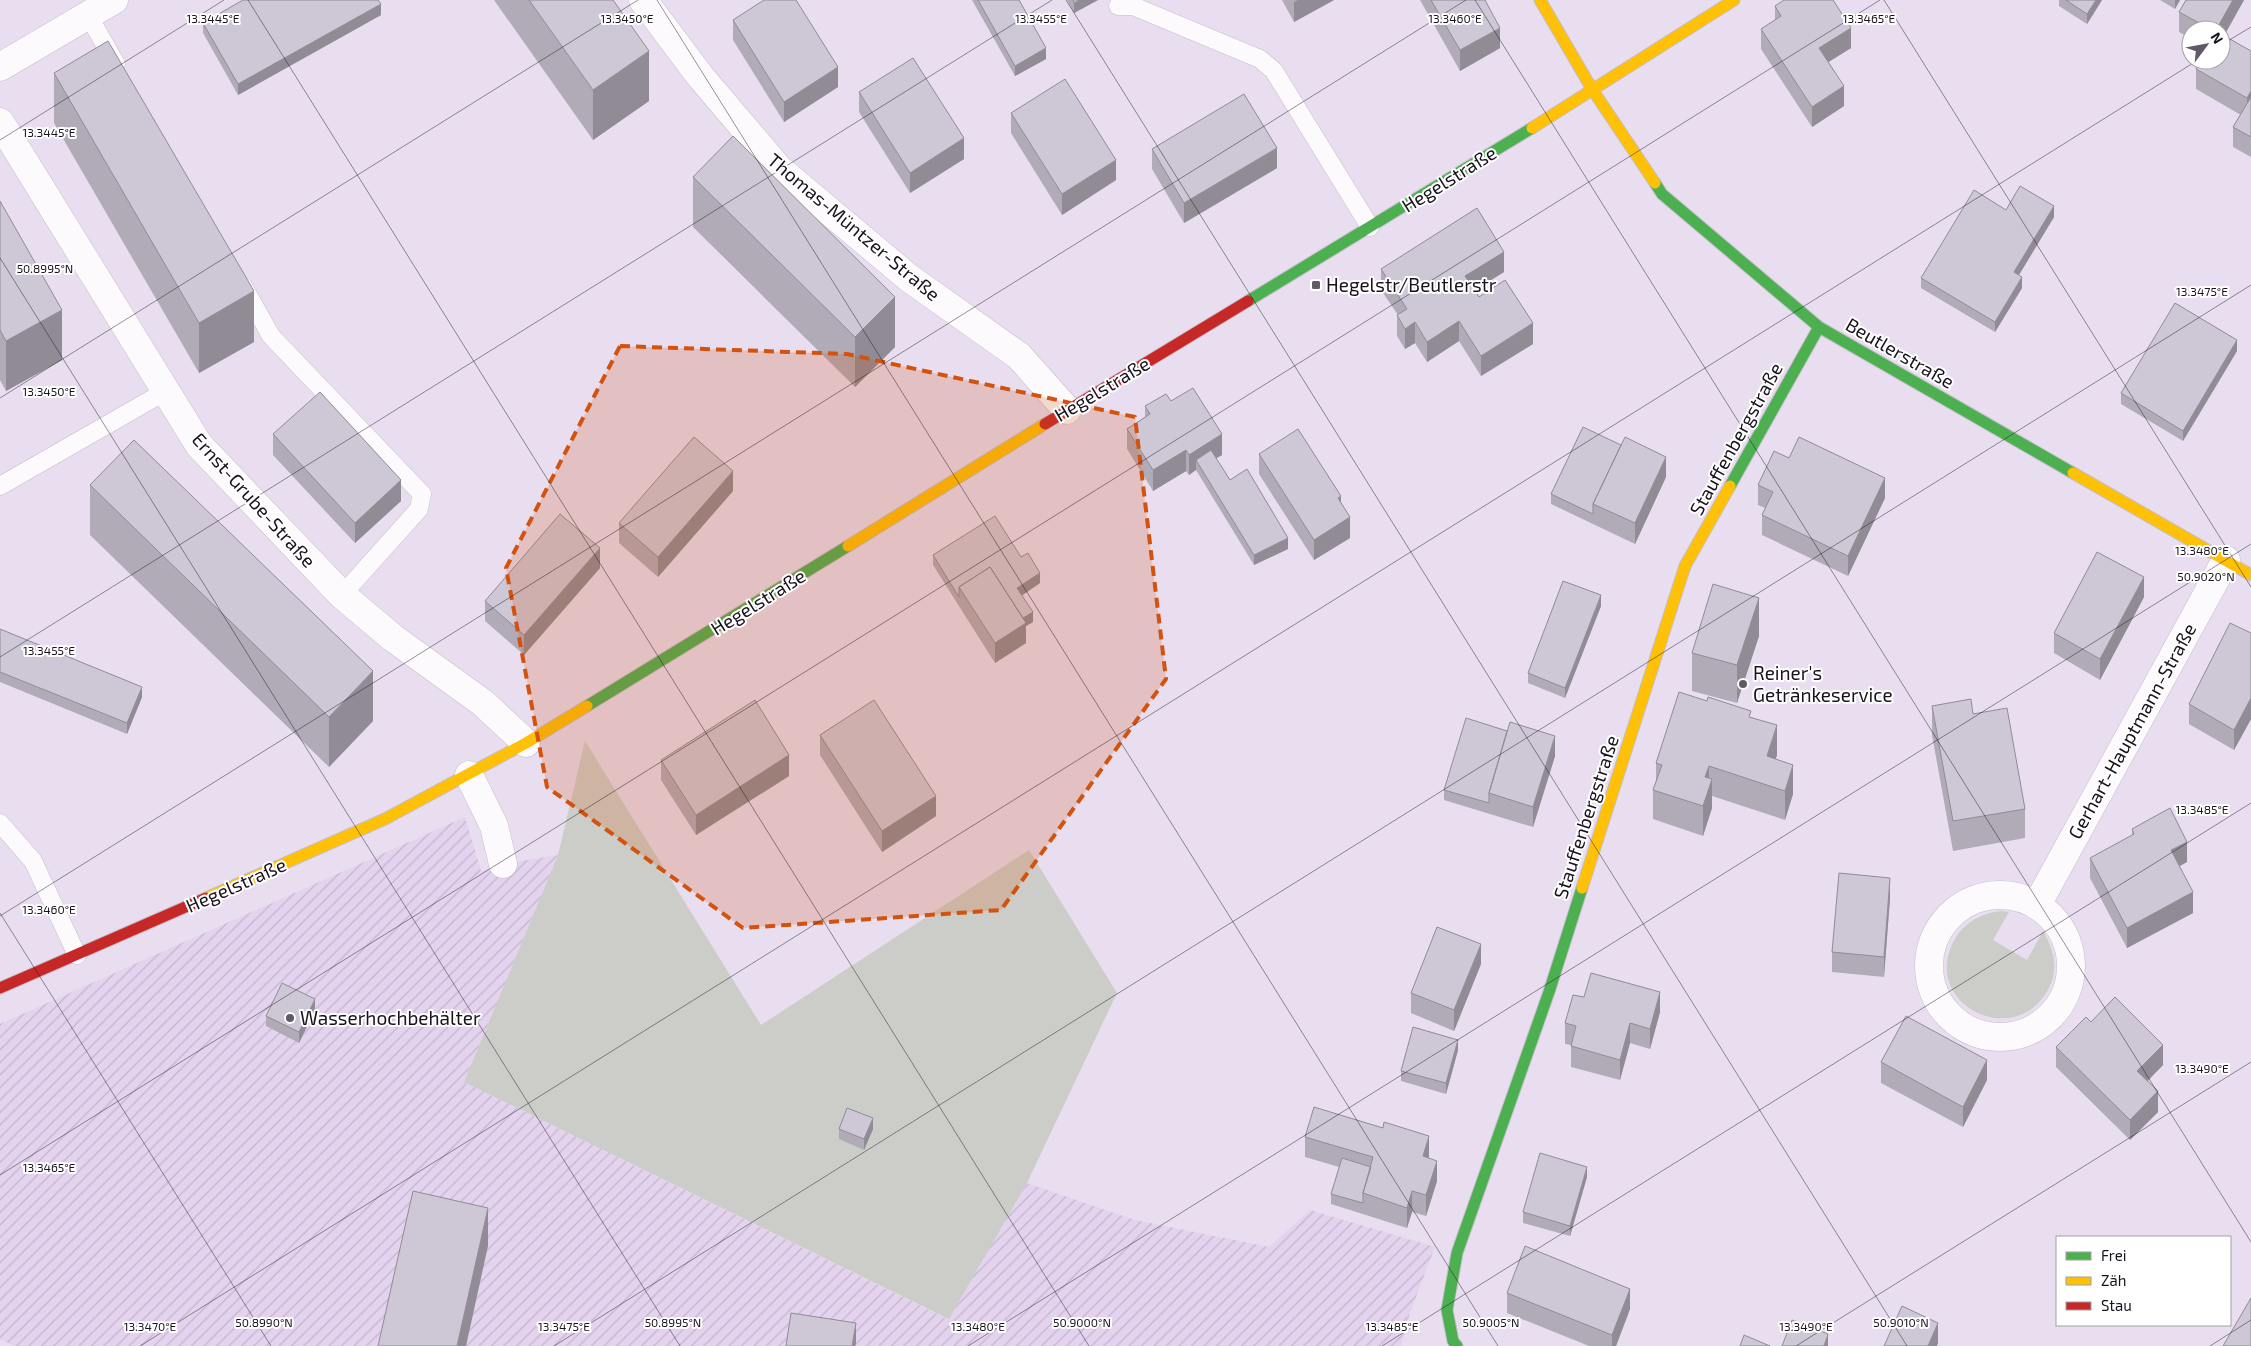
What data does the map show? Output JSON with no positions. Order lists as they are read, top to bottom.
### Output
{
  "streets": {
    "street": [
      "Hegelstraße",
      "Thomas-Müntzer-Straße",
      "Beutlerstraße",
      "Stauffenbergstraße",
      "Ernst-Grube-Straße",
      "Gerhart-Hauptmann-Straße"
    ]
  },
  "crossings": [
    ["Hegelstraße", "Thomas-Müntzer-Straße"],
    ["Hegelstraße", "Beutlerstraße"],
    ["Hegelstraße", "Ernst-Grube-Straße"],
    ["Beutlerstraße", "Stauffenbergstraße"],
    ["Beutlerstraße", "Gerhart-Hauptmann-Straße"]
  ],
  "places": {
    "transit": ["Hegelstr/Beutlerstr"],
    "other": ["Reiner's Getränkeservice", "Wasserhochbehälter"]
  },
  "legend": ["Frei", "Zäh", "Stau"],
  "north": "top right",
  "coordinates": [
    "13.3445°E",
    "13.3450°E",
    "13.3455°E",
    "13.3460°E",
    "13.3465°E",
    "50.8995°N",
    "13.3475°E",
    "13.3480°E",
    "50.9020°N",
    "13.3485°E",
    "13.3490°E",
    "50.8990°N",
    "50.9000°N",
    "50.9005°N",
    "50.9010°N",
    "13.3470°E"
  ]
}
